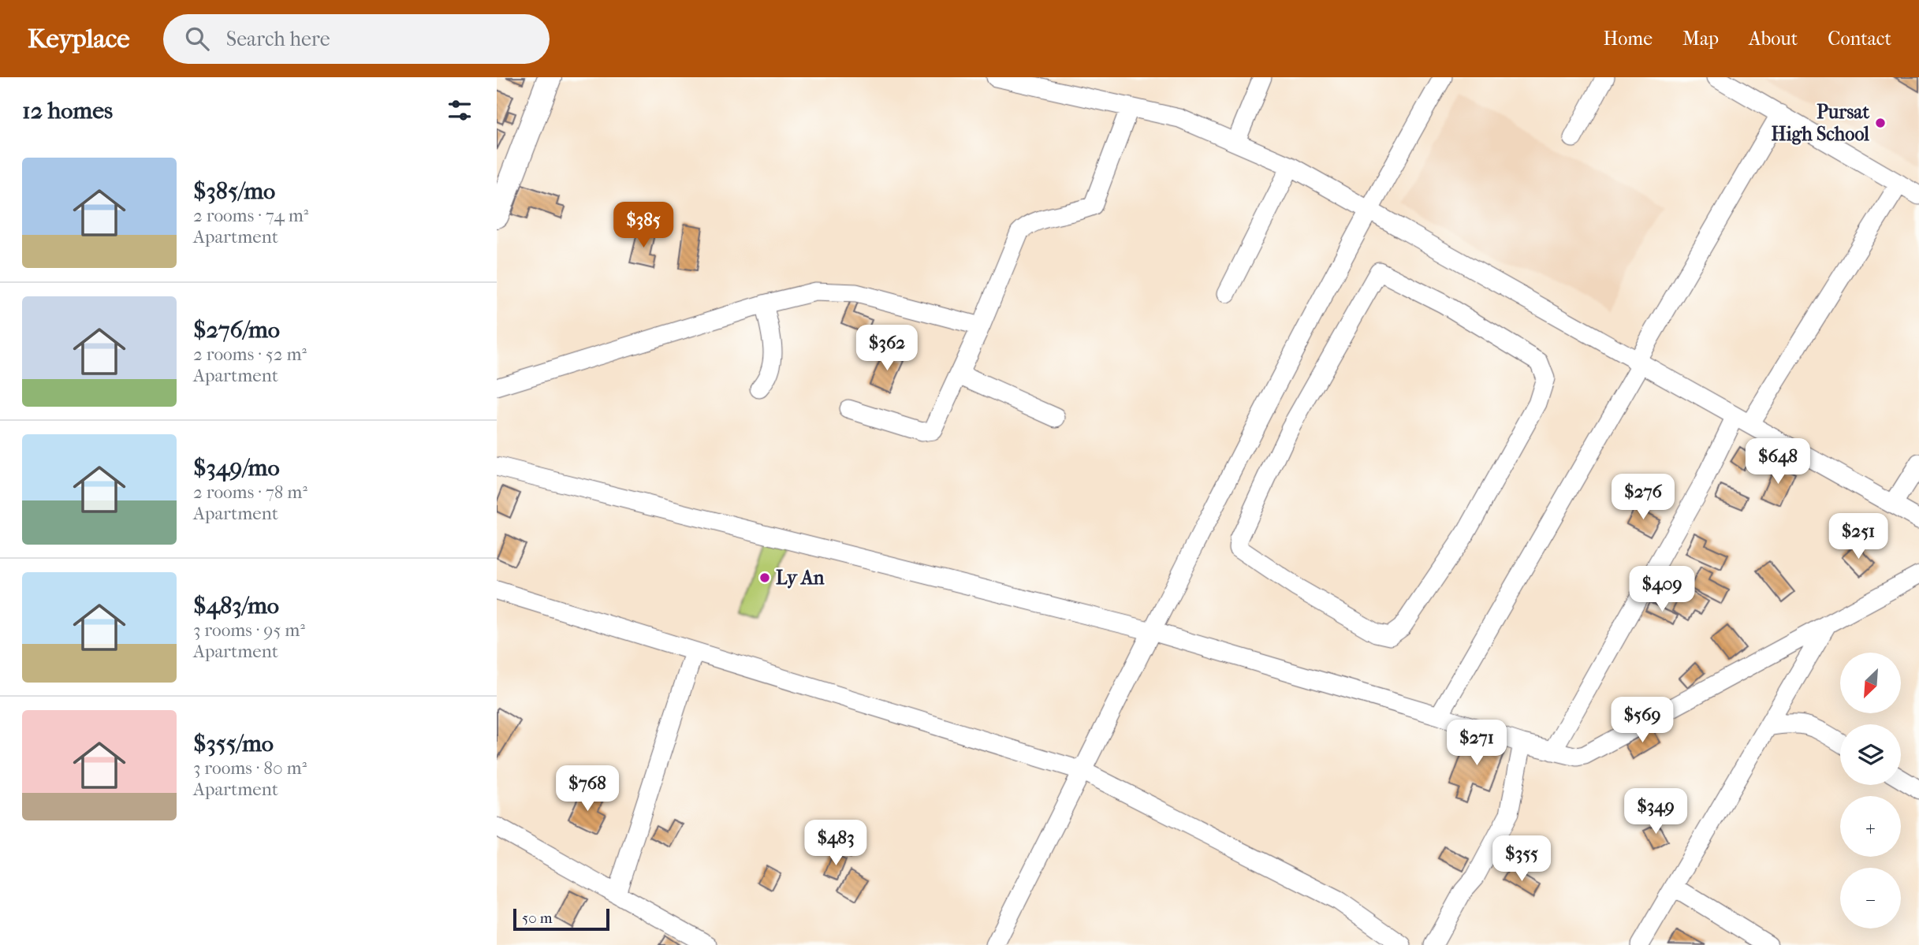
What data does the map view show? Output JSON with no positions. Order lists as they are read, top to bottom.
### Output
{
  "places": ["Pursat High School", "Ly An"],
  "scale_bar": "50 m",
  "north": "bottom left",
  "page": {
    "header": "Keyplace",
    "search": "Search here",
    "nav": [
      "Home",
      "Map",
      "About",
      "Contact"
    ],
    "heading": "12 homes",
    "list": [
      {
        "name": "$385/mo",
        "note": "2 rooms · 74 m² · Apartment"
      },
      {
        "name": "$276/mo",
        "note": "2 rooms · 52 m² · Apartment"
      },
      {
        "name": "$349/mo",
        "note": "2 rooms · 78 m² · Apartment"
      },
      {
        "name": "$483/mo",
        "note": "3 rooms · 95 m² · Apartment"
      },
      {
        "name": "$355/mo",
        "note": "3 rooms · 80 m² · Apartment"
      }
    ],
    "price": [
      "$385",
      "$362",
      "$648",
      "$276",
      "$251",
      "$409",
      "$569",
      "$271",
      "$768",
      "$349",
      "$483",
      "$355"
    ],
    "map_buttons": ["+", "−"],
    "scale": "50 m"
  }
}
